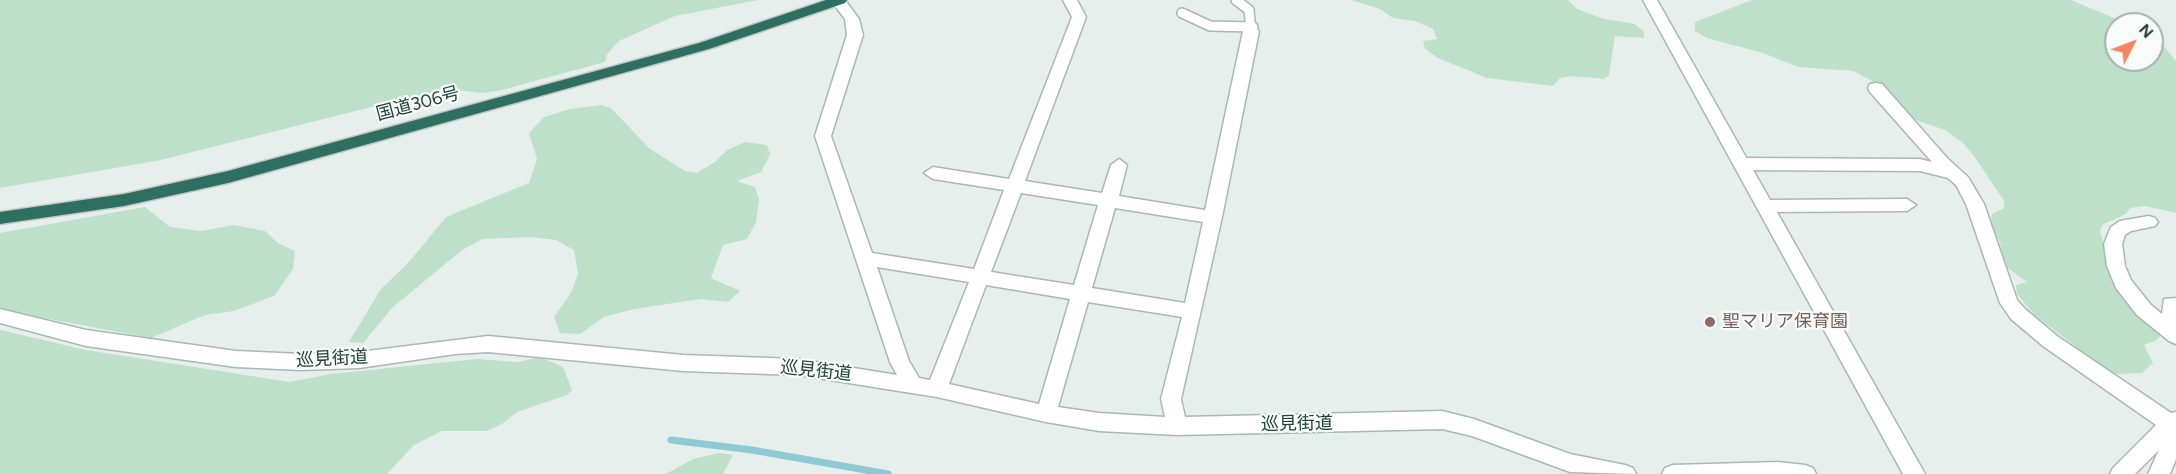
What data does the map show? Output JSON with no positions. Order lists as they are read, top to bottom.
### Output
{
  "streets": {
    "highway": ["国道306号"],
    "street": ["巡見街道"]
  },
  "places": ["聖マリア保育園"],
  "north": "top right"
}
